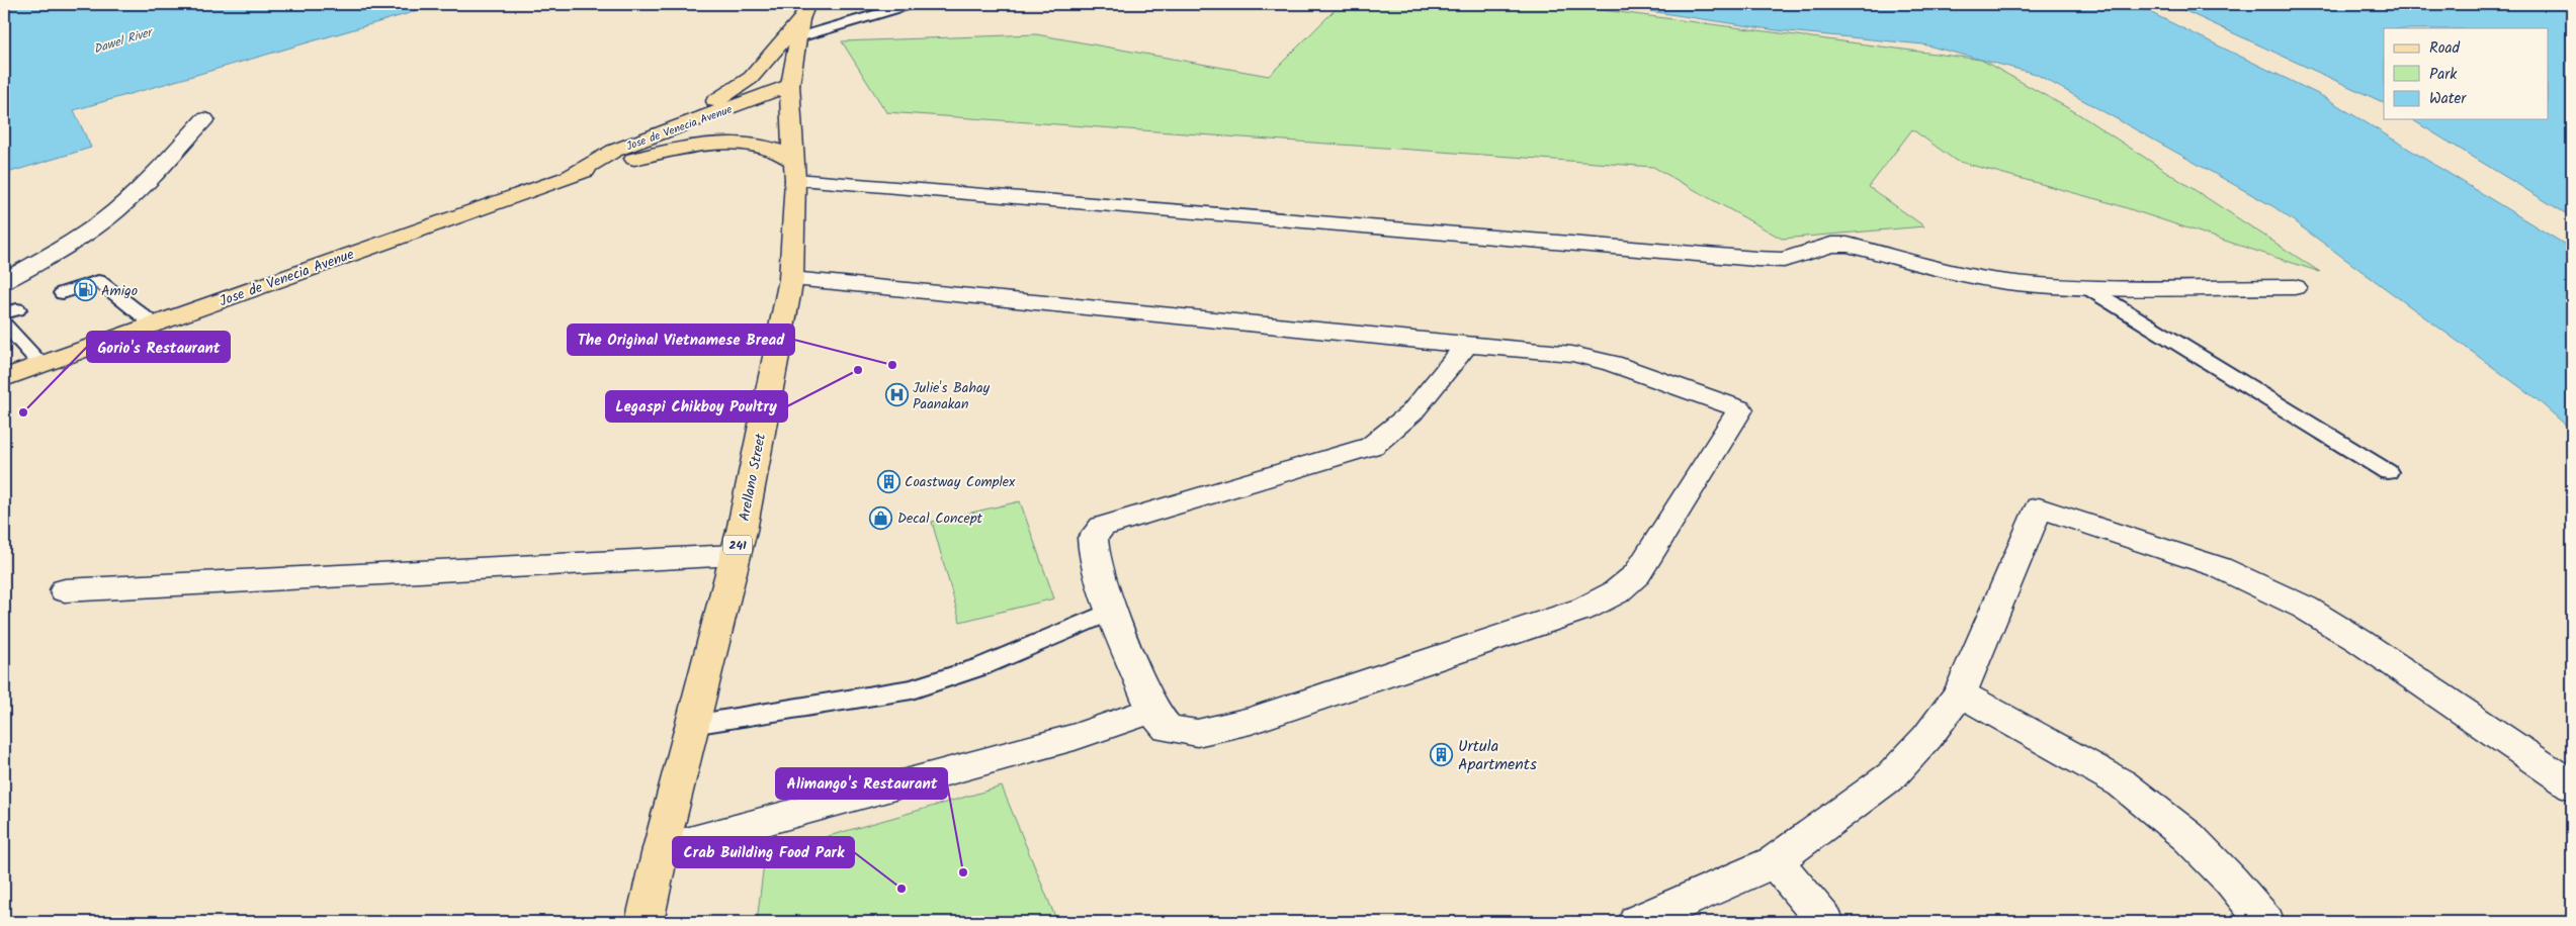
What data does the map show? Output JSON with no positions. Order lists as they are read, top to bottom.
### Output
{
  "streets": {
    "main road": ["Jose de Venecia Avenue", "Arellano Street", "241"]
  },
  "crossings": [
    ["Jose de Venecia Avenue", "Arellano Street"],
    ["Jose de Venecia Avenue", "241"],
    ["Arellano Street", "241"]
  ],
  "water": ["Dawel River"],
  "places": {
    "fuel station": ["Amigo"],
    "other": [
      "The Original Vietnamese Bread",
      "Legaspi Chikboy Poultry",
      "Gorio's Restaurant",
      "Alimango's Restaurant",
      "Crab Building Food Park"
    ],
    "hospital": ["Julie's Bahay Paanakan"],
    "building": ["Coastway Complex", "Urtula Apartments"],
    "shop": ["Decal Concept"]
  },
  "legend": ["Road", "Park", "Water"]
}
